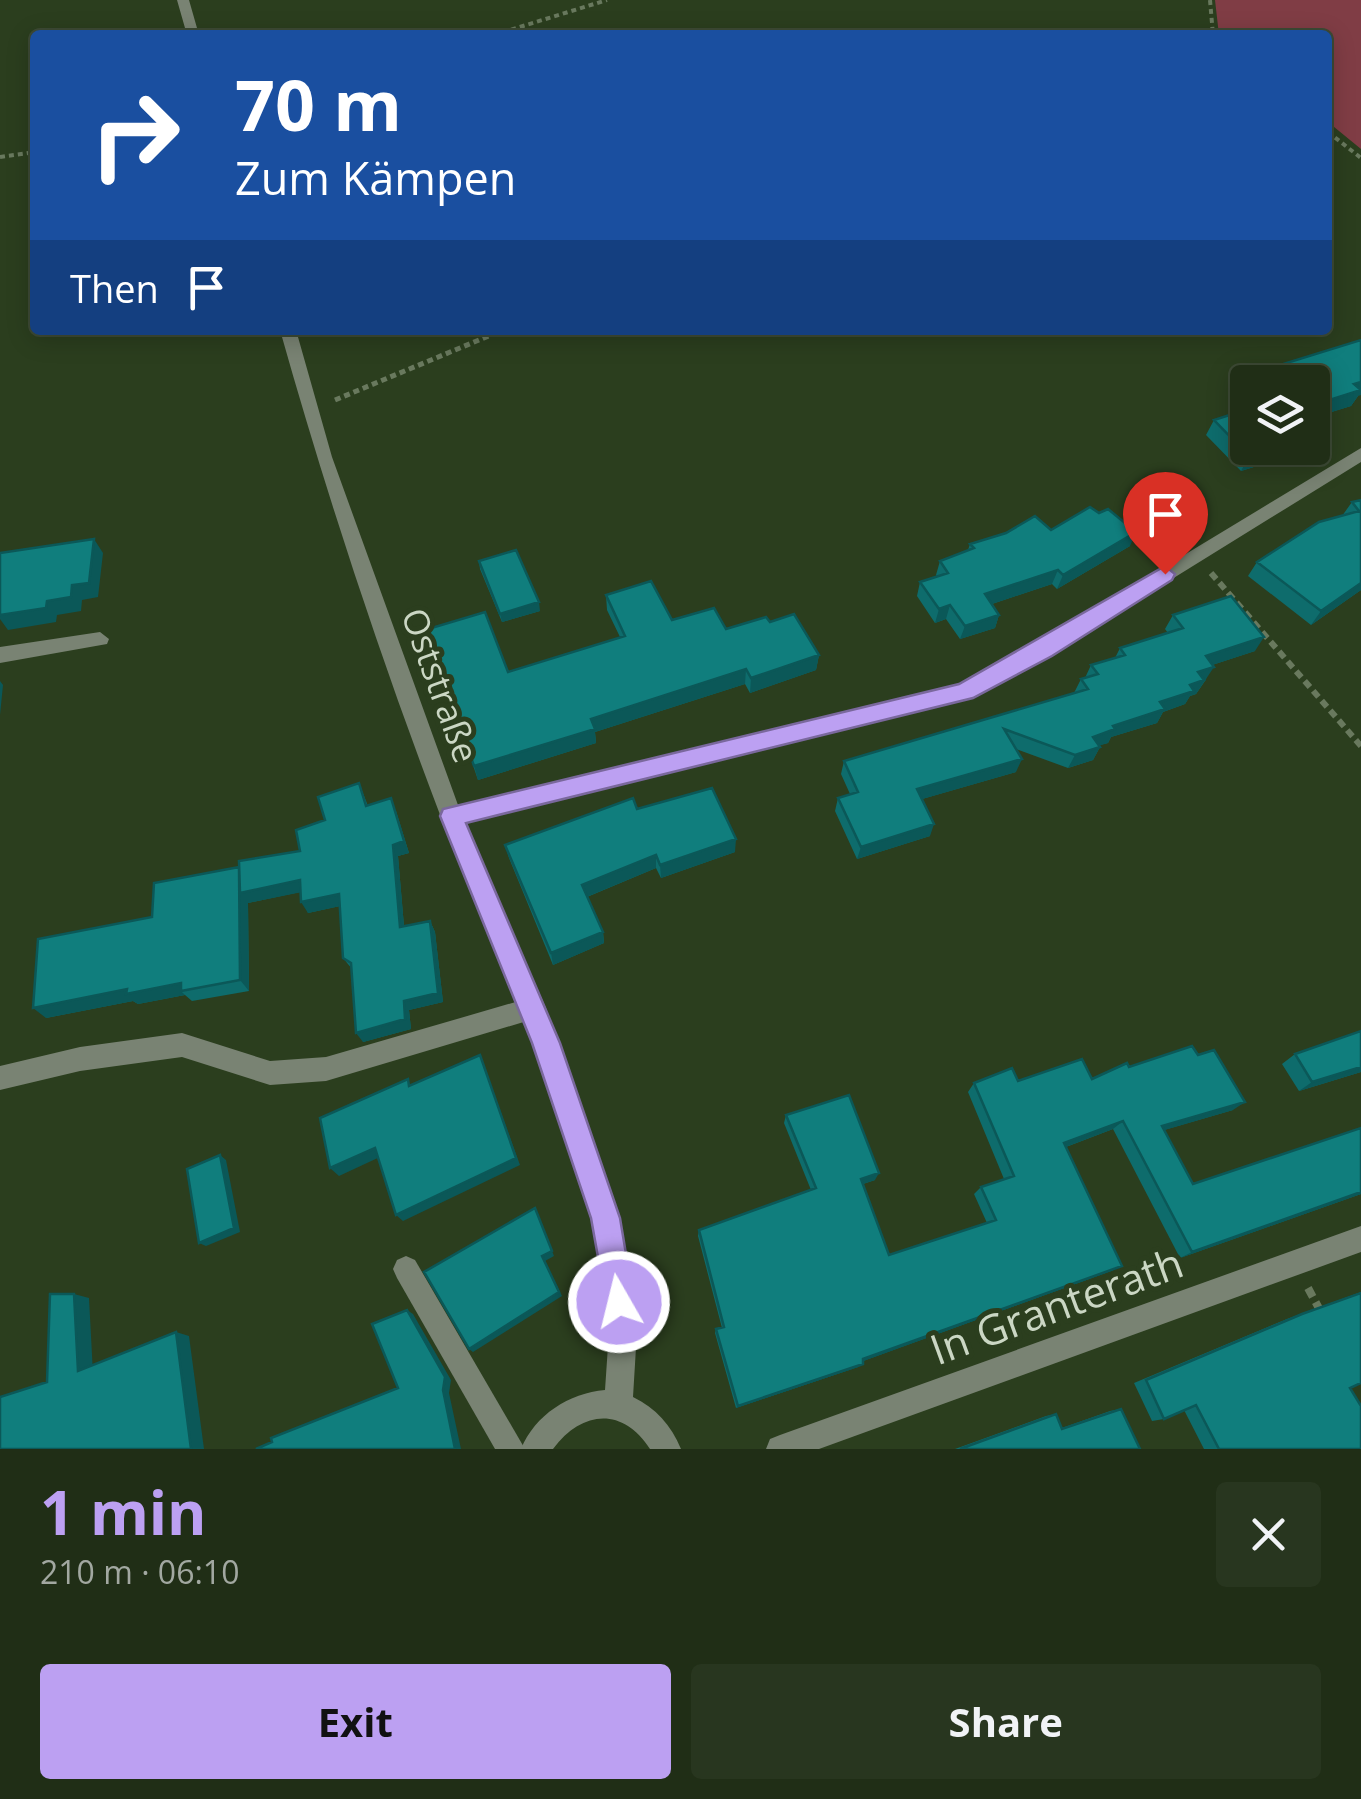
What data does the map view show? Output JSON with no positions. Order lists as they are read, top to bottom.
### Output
{
  "streets": {
    "street": ["Oststraße", "In Granterath"]
  },
  "page": {
    "turn": ["70 m", "Zum Kämpen"],
    "then": "Then",
    "heading": ["1 min", "210 m · 06:10"],
    "buttons": ["Exit", "Share"]
  }
}
